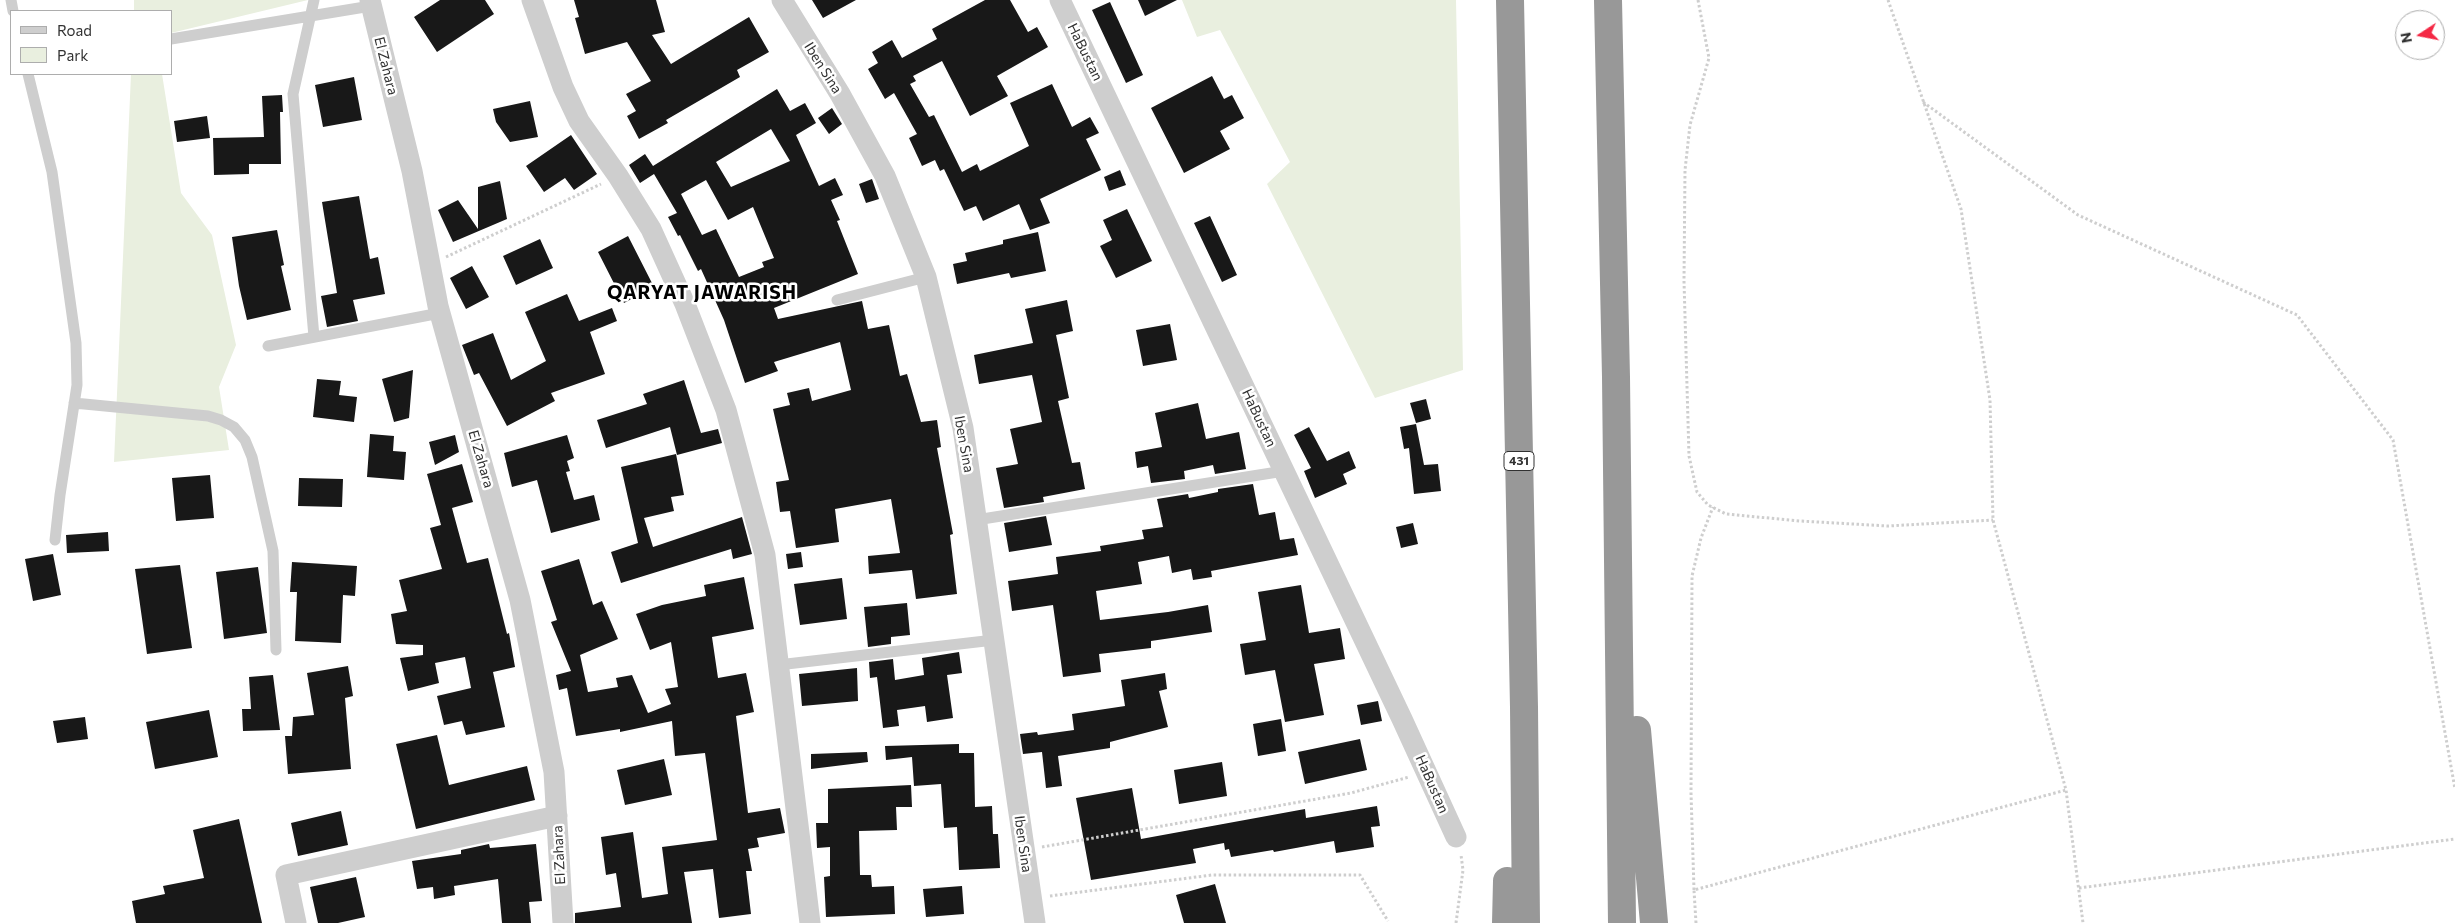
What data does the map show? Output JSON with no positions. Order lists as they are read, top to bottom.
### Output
{
  "streets": {
    "highway": ["431"],
    "street": ["HaBustan", "El Zahara", "Iben Sina"]
  },
  "districts": ["QARYAT JAWARISH"],
  "legend": ["Road", "Park"],
  "north": "left"
}
